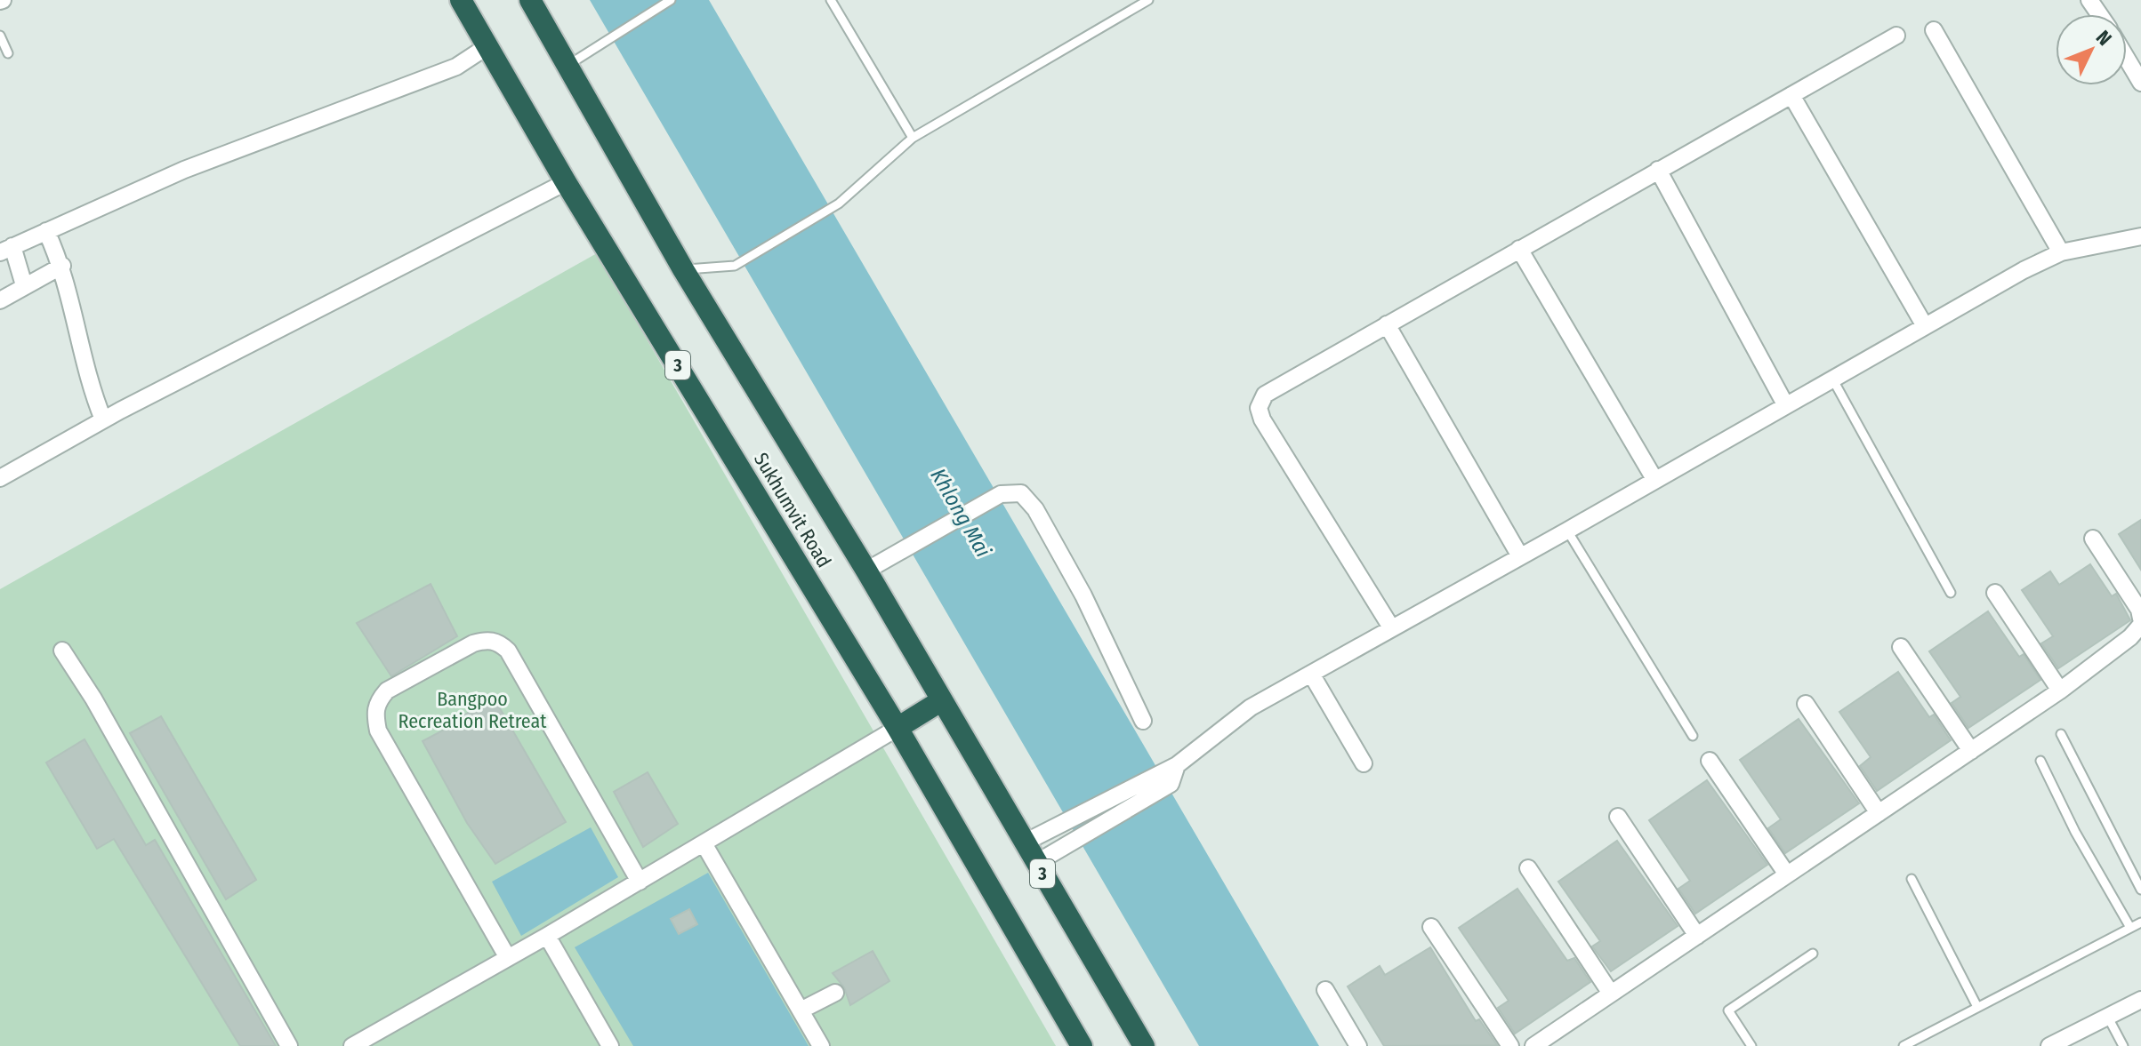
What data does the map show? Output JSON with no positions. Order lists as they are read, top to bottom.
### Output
{
  "streets": {
    "highway": ["3", "Sukhumvit Road"]
  },
  "water": ["Khlong Mai"],
  "parks": ["Bangpoo Recreation Retreat"],
  "north": "top right"
}
